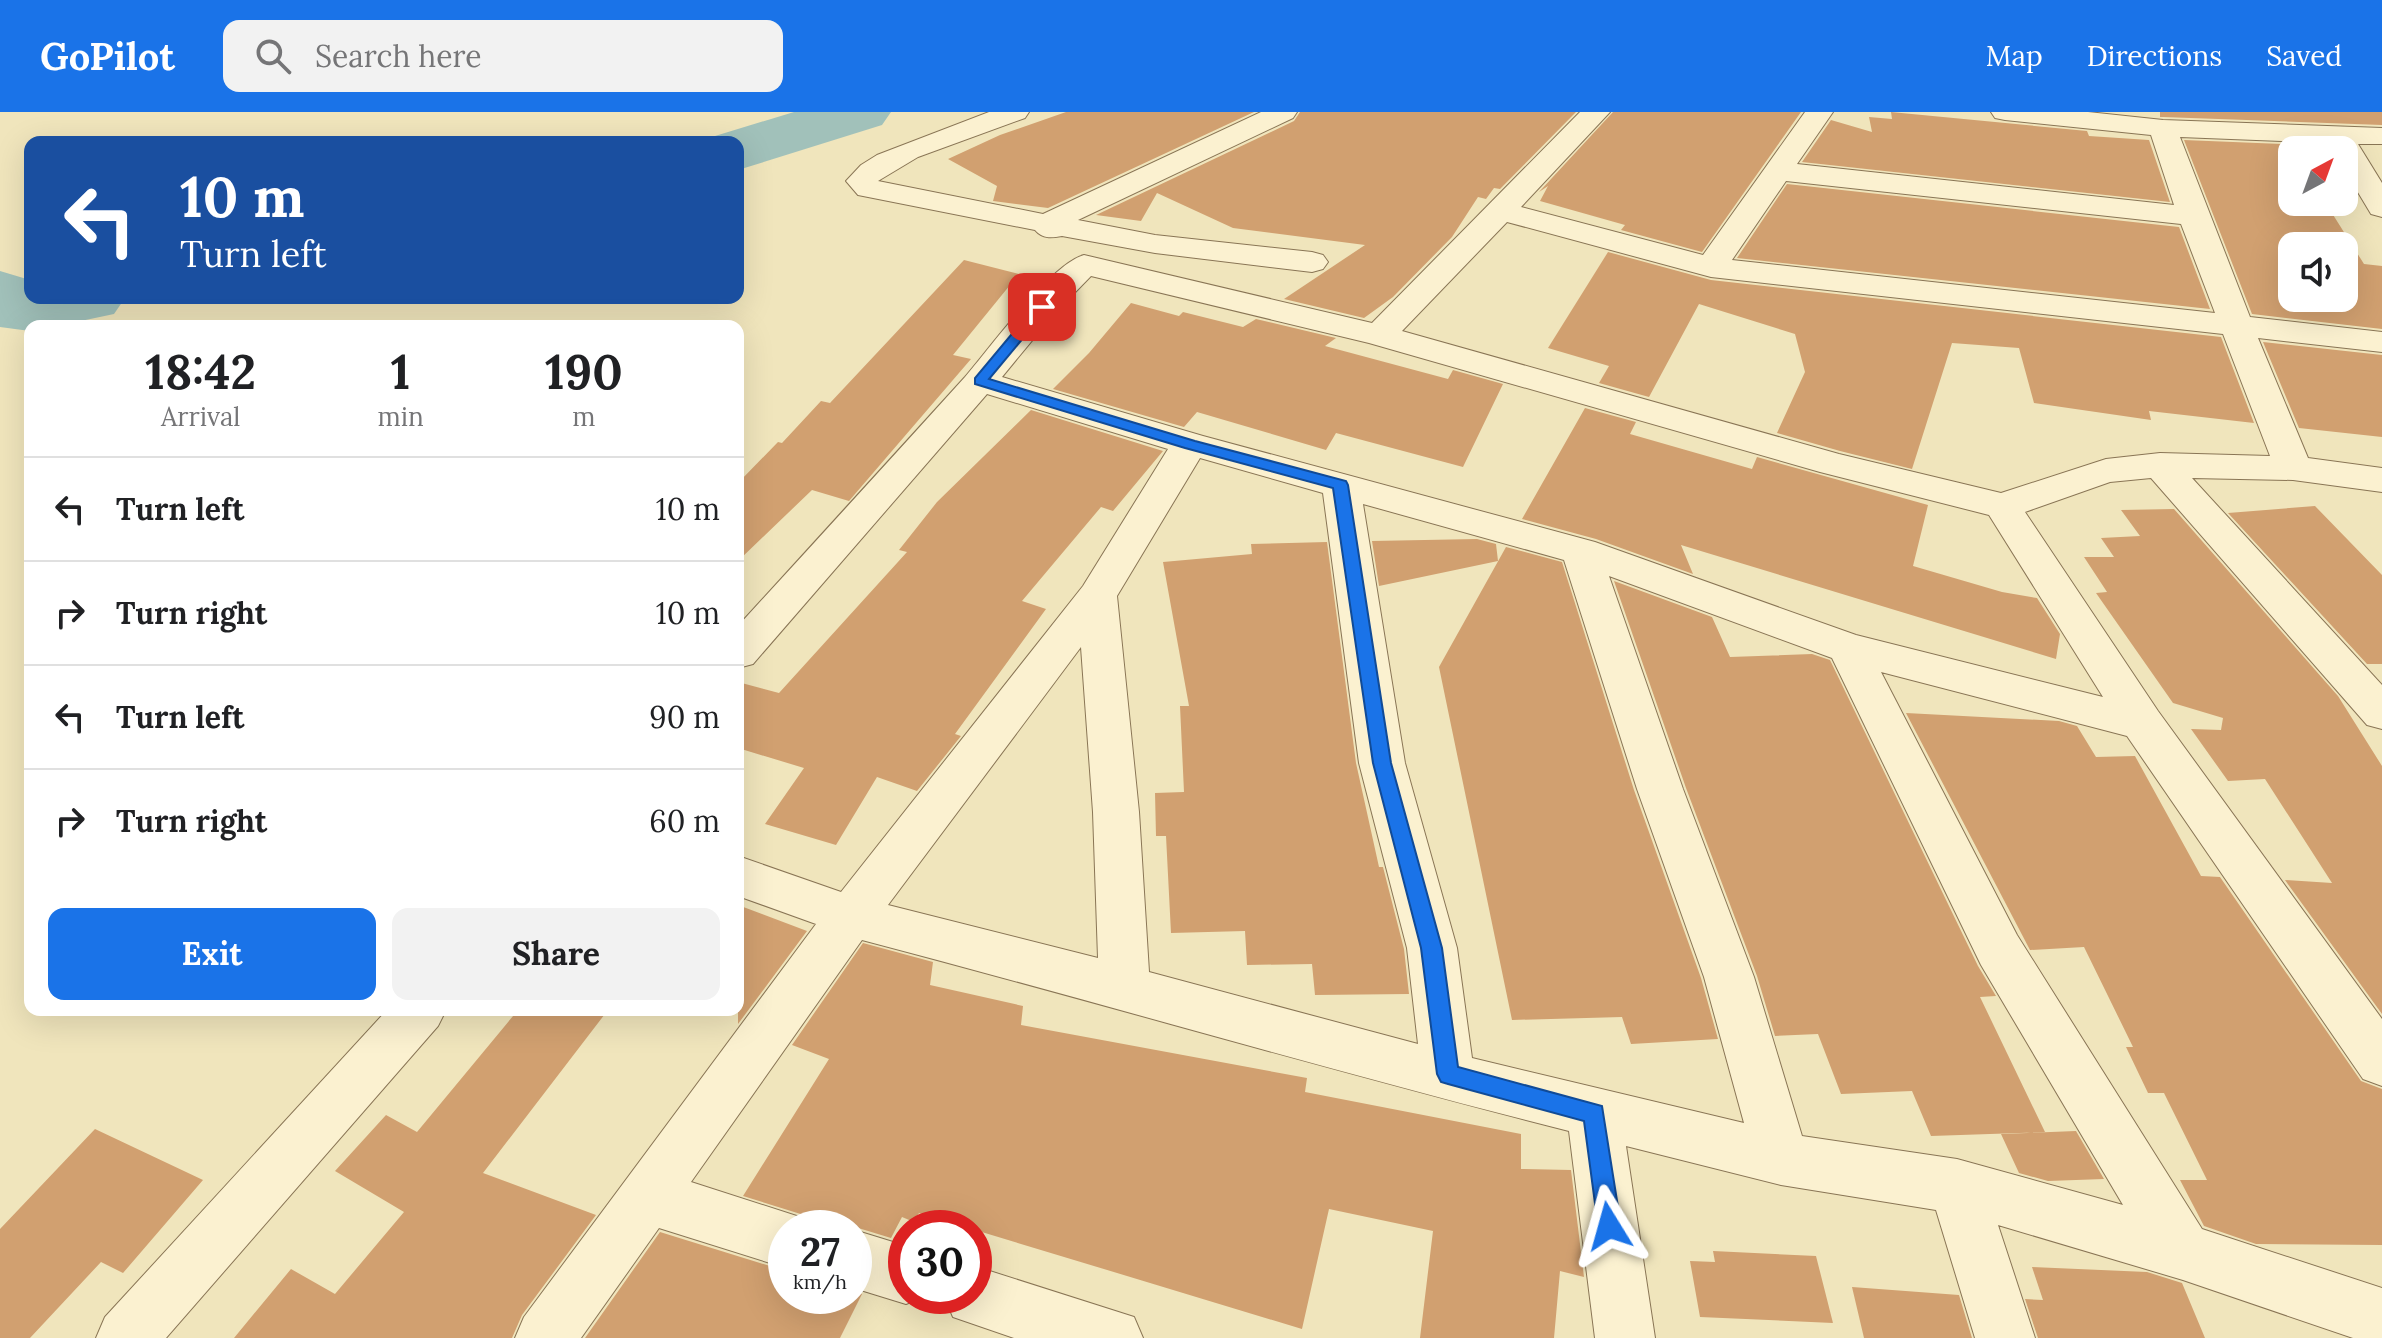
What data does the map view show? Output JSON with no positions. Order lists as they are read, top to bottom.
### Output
{
  "north": "top right",
  "page": {
    "header": "GoPilot",
    "search": "Search here",
    "nav": ["Map", "Directions", "Saved"],
    "turn": ["10 m", "Turn left"],
    "eta": [
      "18:42",
      "Arrival",
      "1",
      "min",
      "190",
      "m"
    ],
    "list": [
      {
        "name": "Turn left",
        "value": "10 m"
      },
      {
        "name": "Turn right",
        "value": "10 m"
      },
      {
        "name": "Turn left",
        "value": "90 m"
      },
      {
        "name": "Turn right",
        "value": "60 m"
      }
    ],
    "buttons": ["Exit", "Share"],
    "speed": "27 km/h",
    "limit": "30"
  }
}
